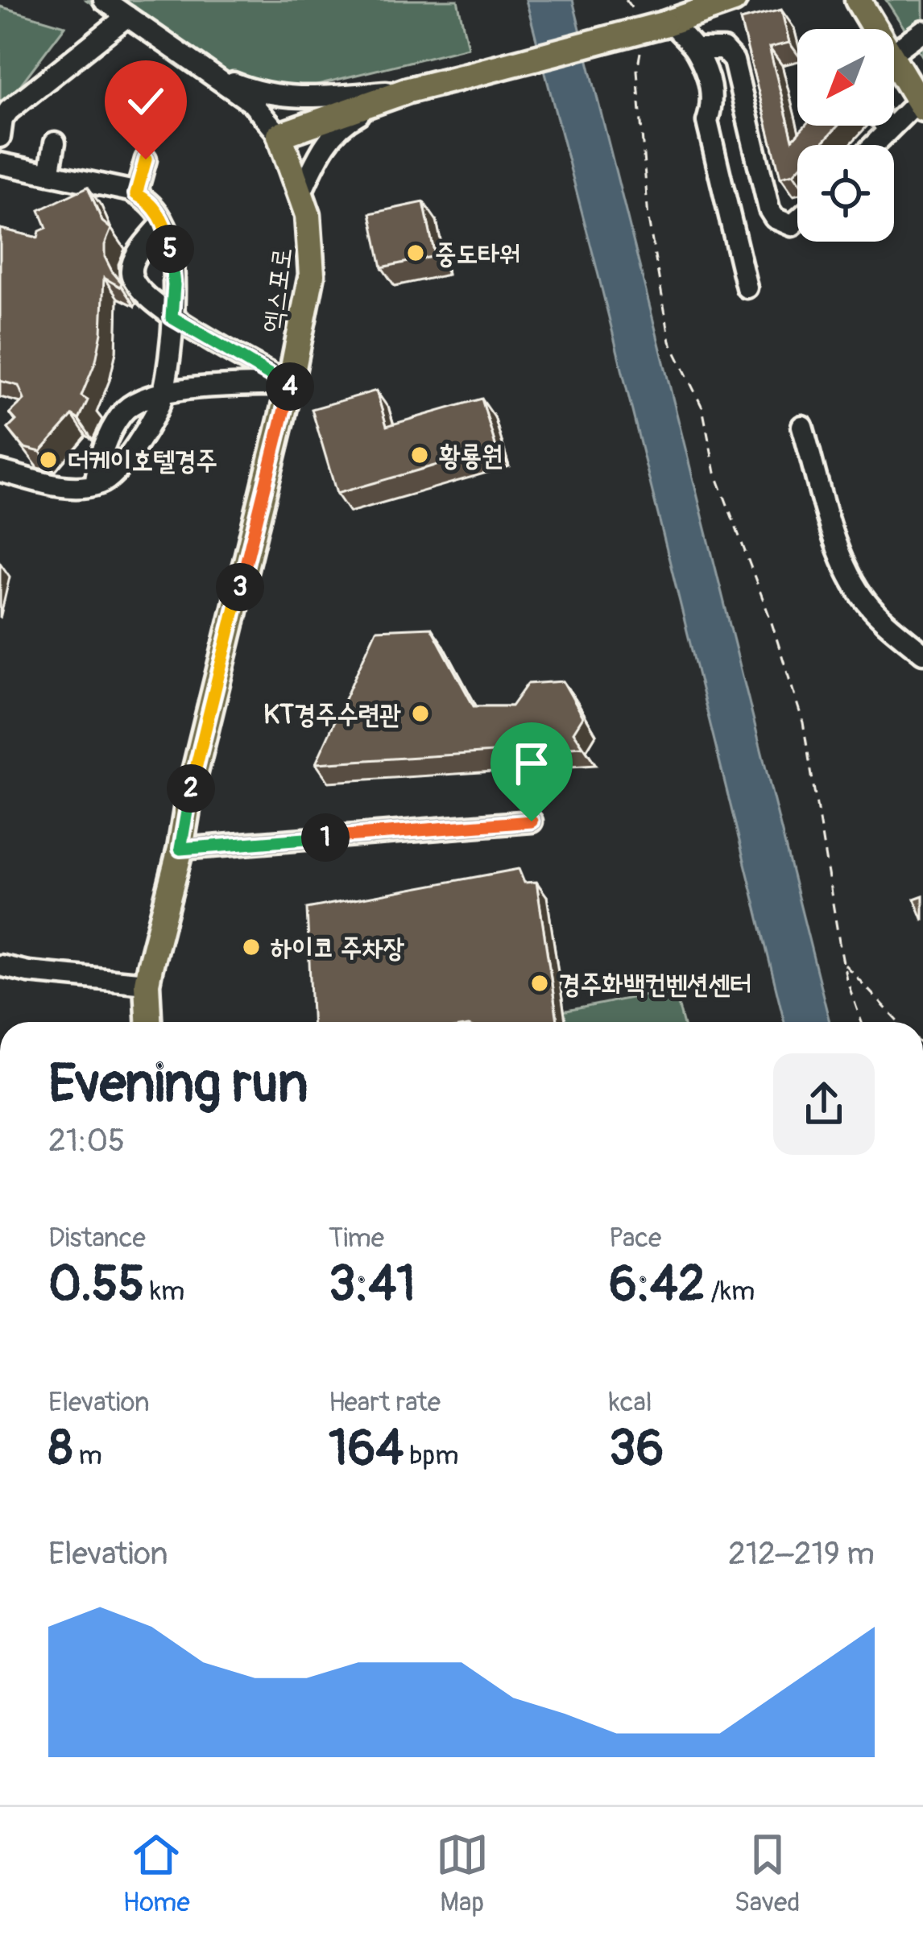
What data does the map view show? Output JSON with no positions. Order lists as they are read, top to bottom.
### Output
{
  "streets": {
    "main road": ["엑스포로"]
  },
  "places": [
    "중도타워",
    "황룡원",
    "더케이호텔경주",
    "KT경주수련관",
    "하이코 주차장",
    "경주화백컨벤션센터"
  ],
  "north": "bottom left",
  "page": {
    "pins": [
      "5",
      "4",
      "3",
      "2",
      "1"
    ],
    "heading": ["Evening run", "21:05"],
    "stats": [
      ["Distance", "0.55 km"],
      ["Time", "3:41"],
      ["Pace", "6:42 /km"],
      ["Elevation", "8 m"],
      ["Heart rate", "164 bpm"],
      ["kcal", "36"]
    ],
    "chart": ["Elevation", "212–219 m"],
    "tabs": ["Home", "Map", "Saved"]
  }
}
